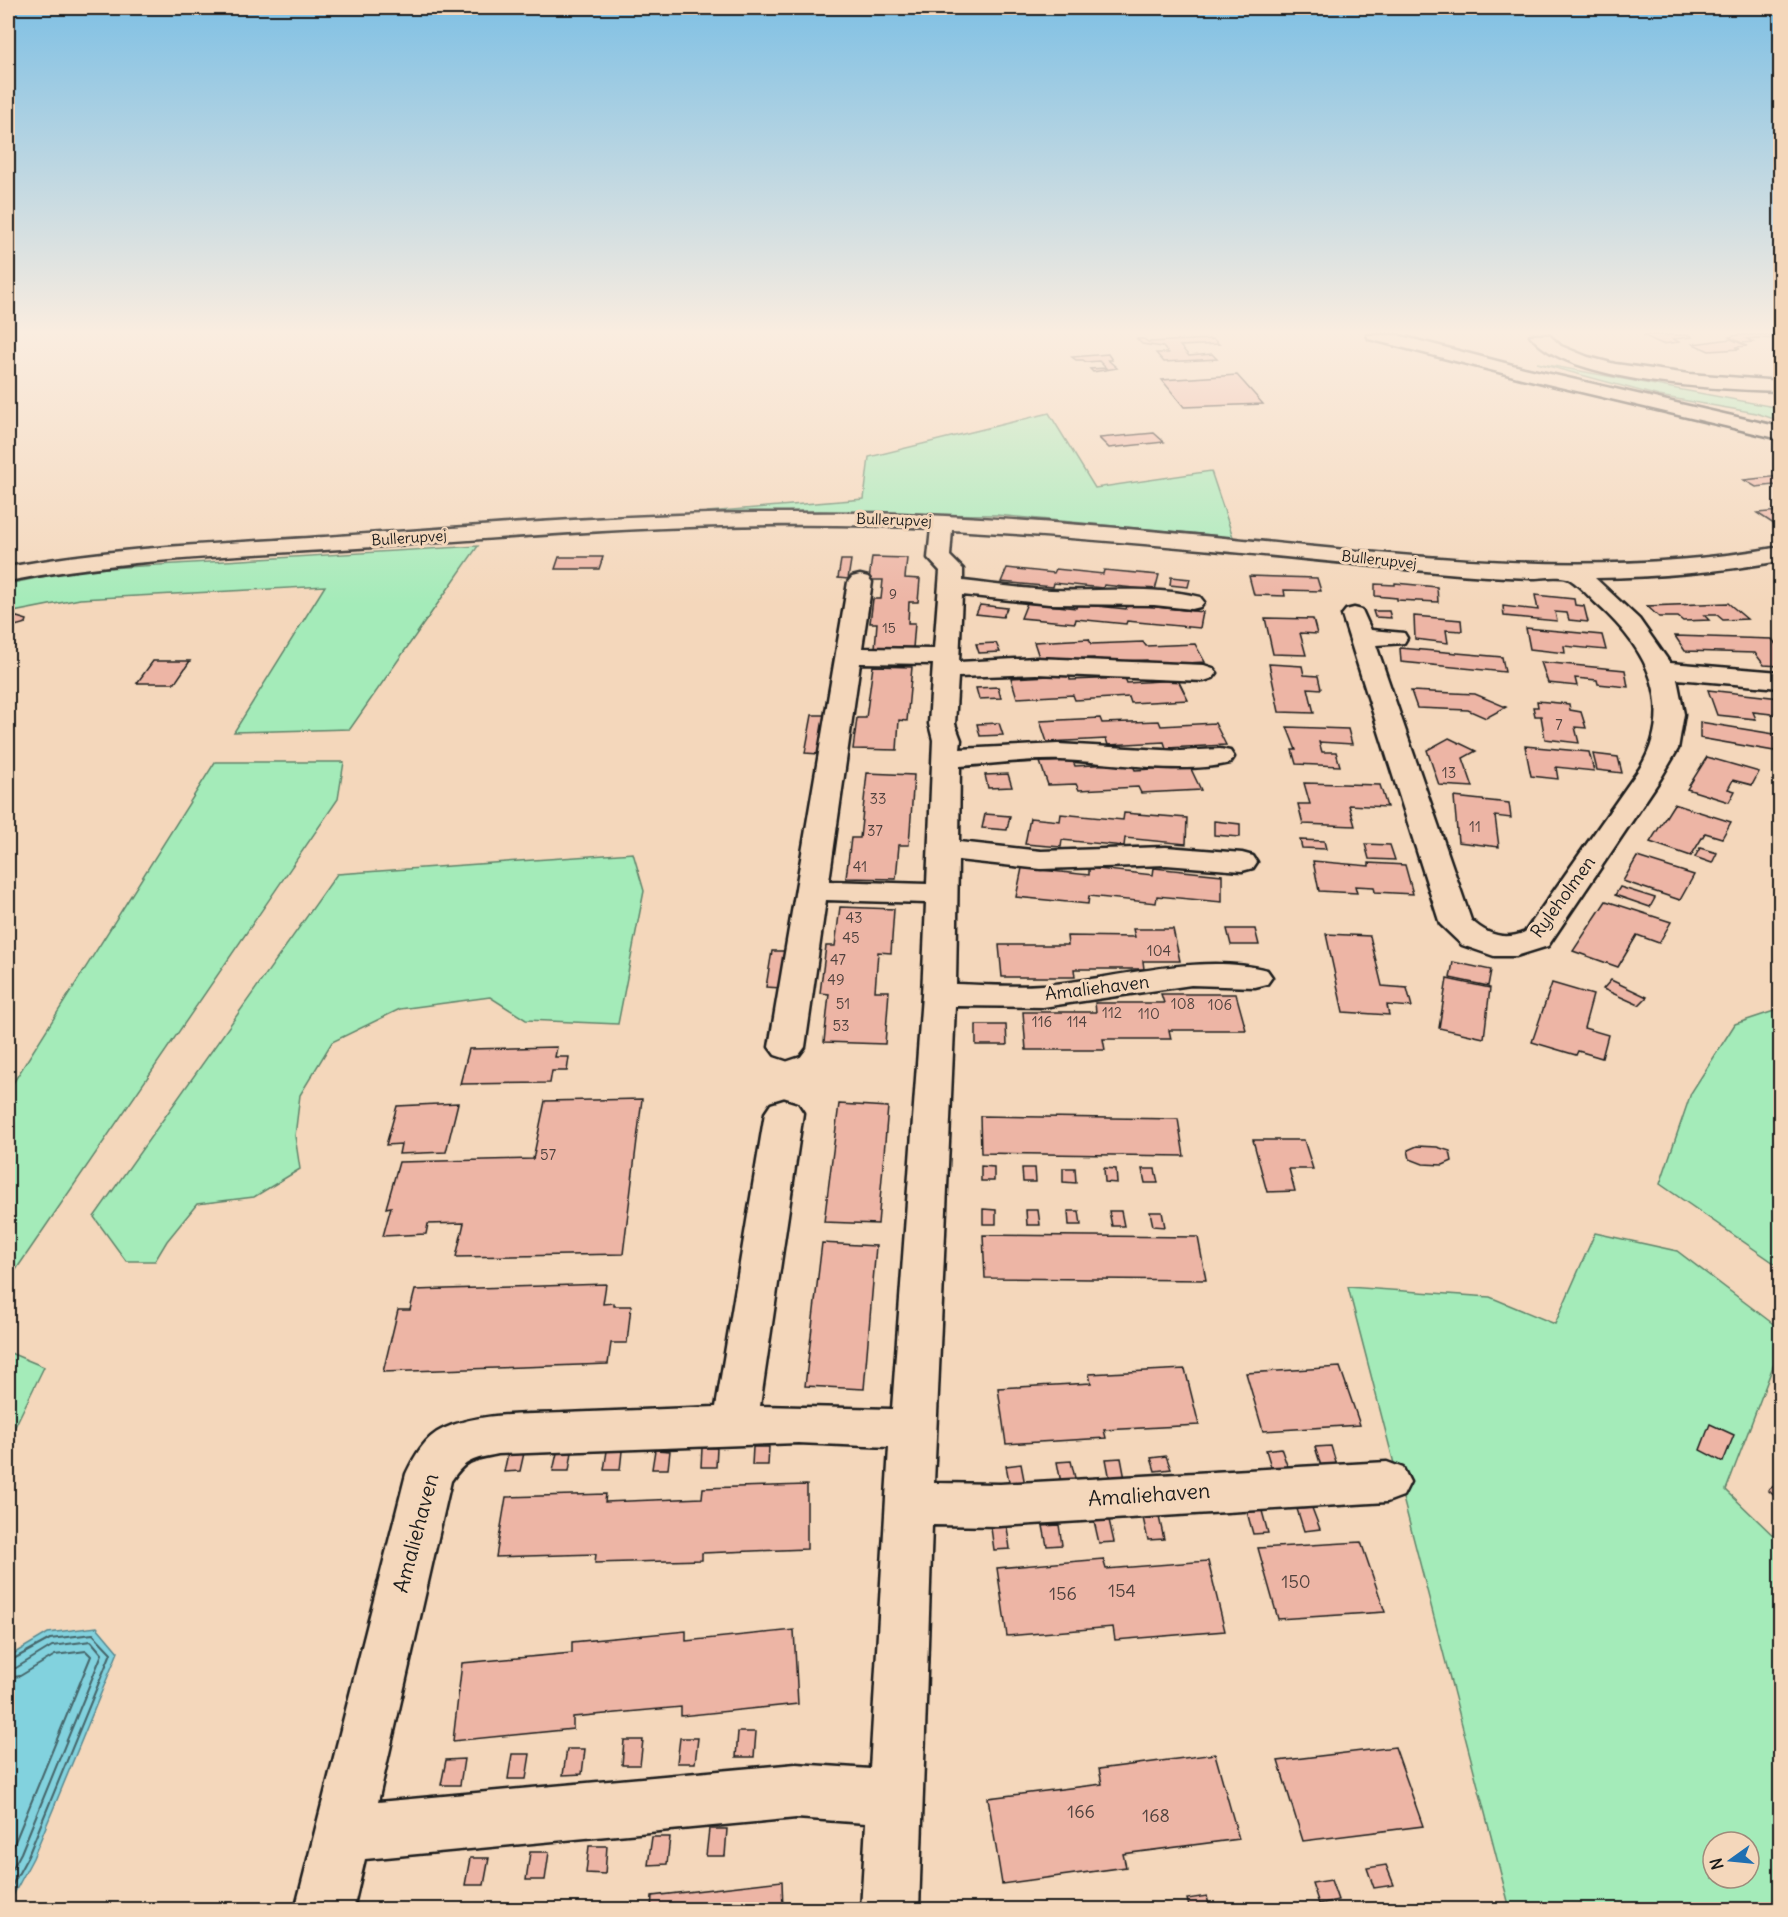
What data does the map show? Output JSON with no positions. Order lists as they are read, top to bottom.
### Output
{
  "streets": {
    "street": ["Bullerupvej", "Ryleholmen", "Amaliehaven"]
  },
  "crossings": [
    ["Bullerupvej", "Ryleholmen"]
  ],
  "house_numbers": [
    "9",
    "15",
    "7",
    "13",
    "33",
    "11",
    "37",
    "41",
    "43",
    "45",
    "104",
    "47",
    "49",
    "51",
    "108",
    "106",
    "112",
    "110",
    "116",
    "114",
    "53",
    "57",
    "150",
    "154",
    "156",
    "166",
    "168"
  ],
  "north": "left"
}
